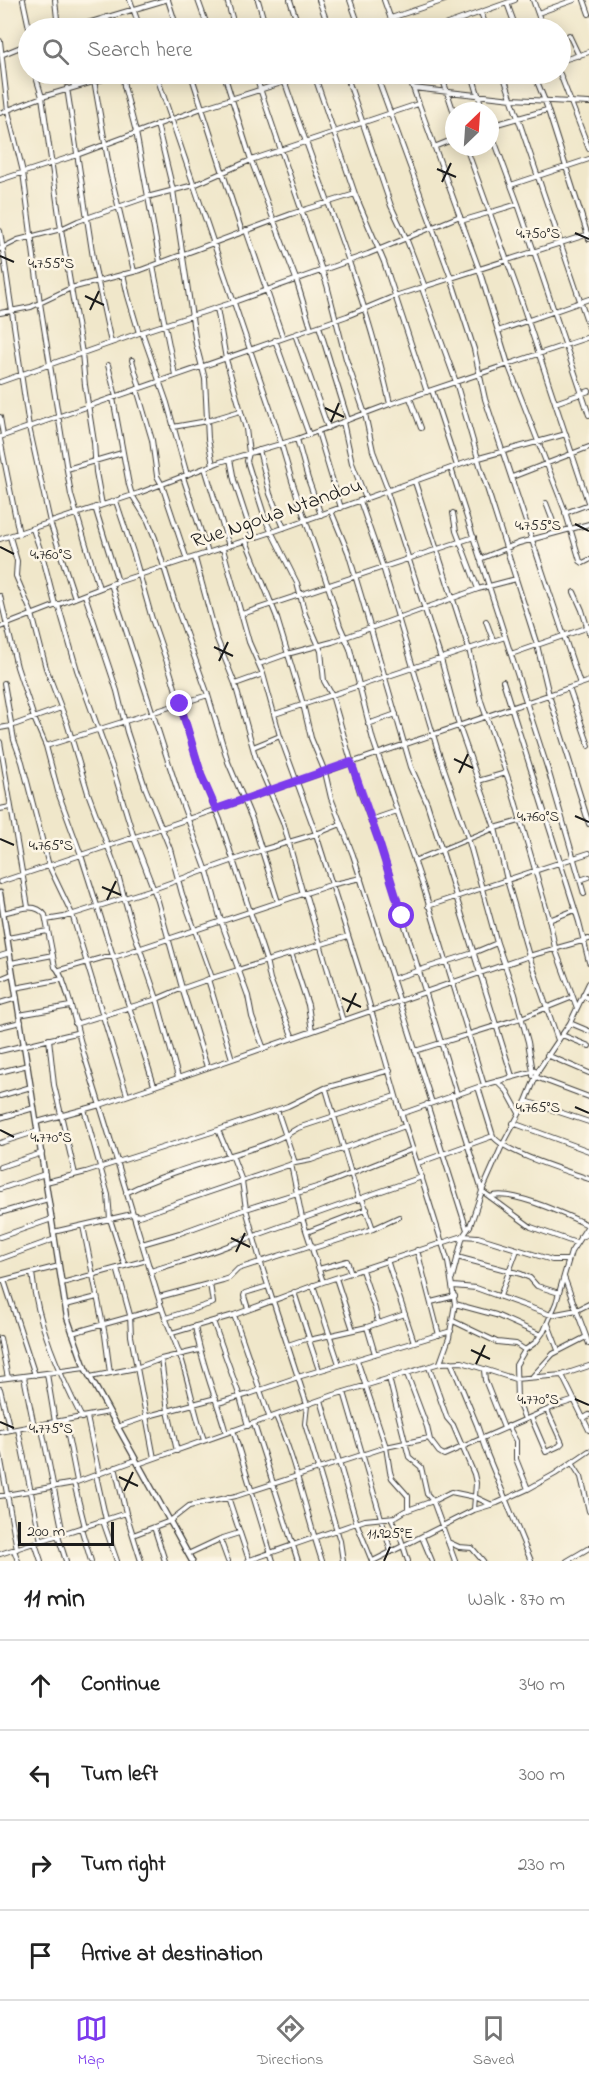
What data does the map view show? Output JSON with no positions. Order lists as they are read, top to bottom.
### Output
{
  "streets": {
    "street": ["Rue Ngoua Ntandou"]
  },
  "scale_bar": "200 m",
  "north": "top right",
  "page": {
    "search": "Search here",
    "scale": "200 m",
    "heading": ["11 min", "Walk · 870 m"],
    "list": [
      ["Continue", "340 m"],
      ["Turn left", "300 m"],
      ["Turn right", "230 m"],
      "Arrive at destination"
    ],
    "nav": ["Map", "Directions", "Saved"]
  },
  "coordinates": [
    "4.750°S",
    "4.755°S",
    "4.760°S",
    "4.765°S",
    "4.770°S",
    "4.775°S",
    "11.925°E"
  ]
}
